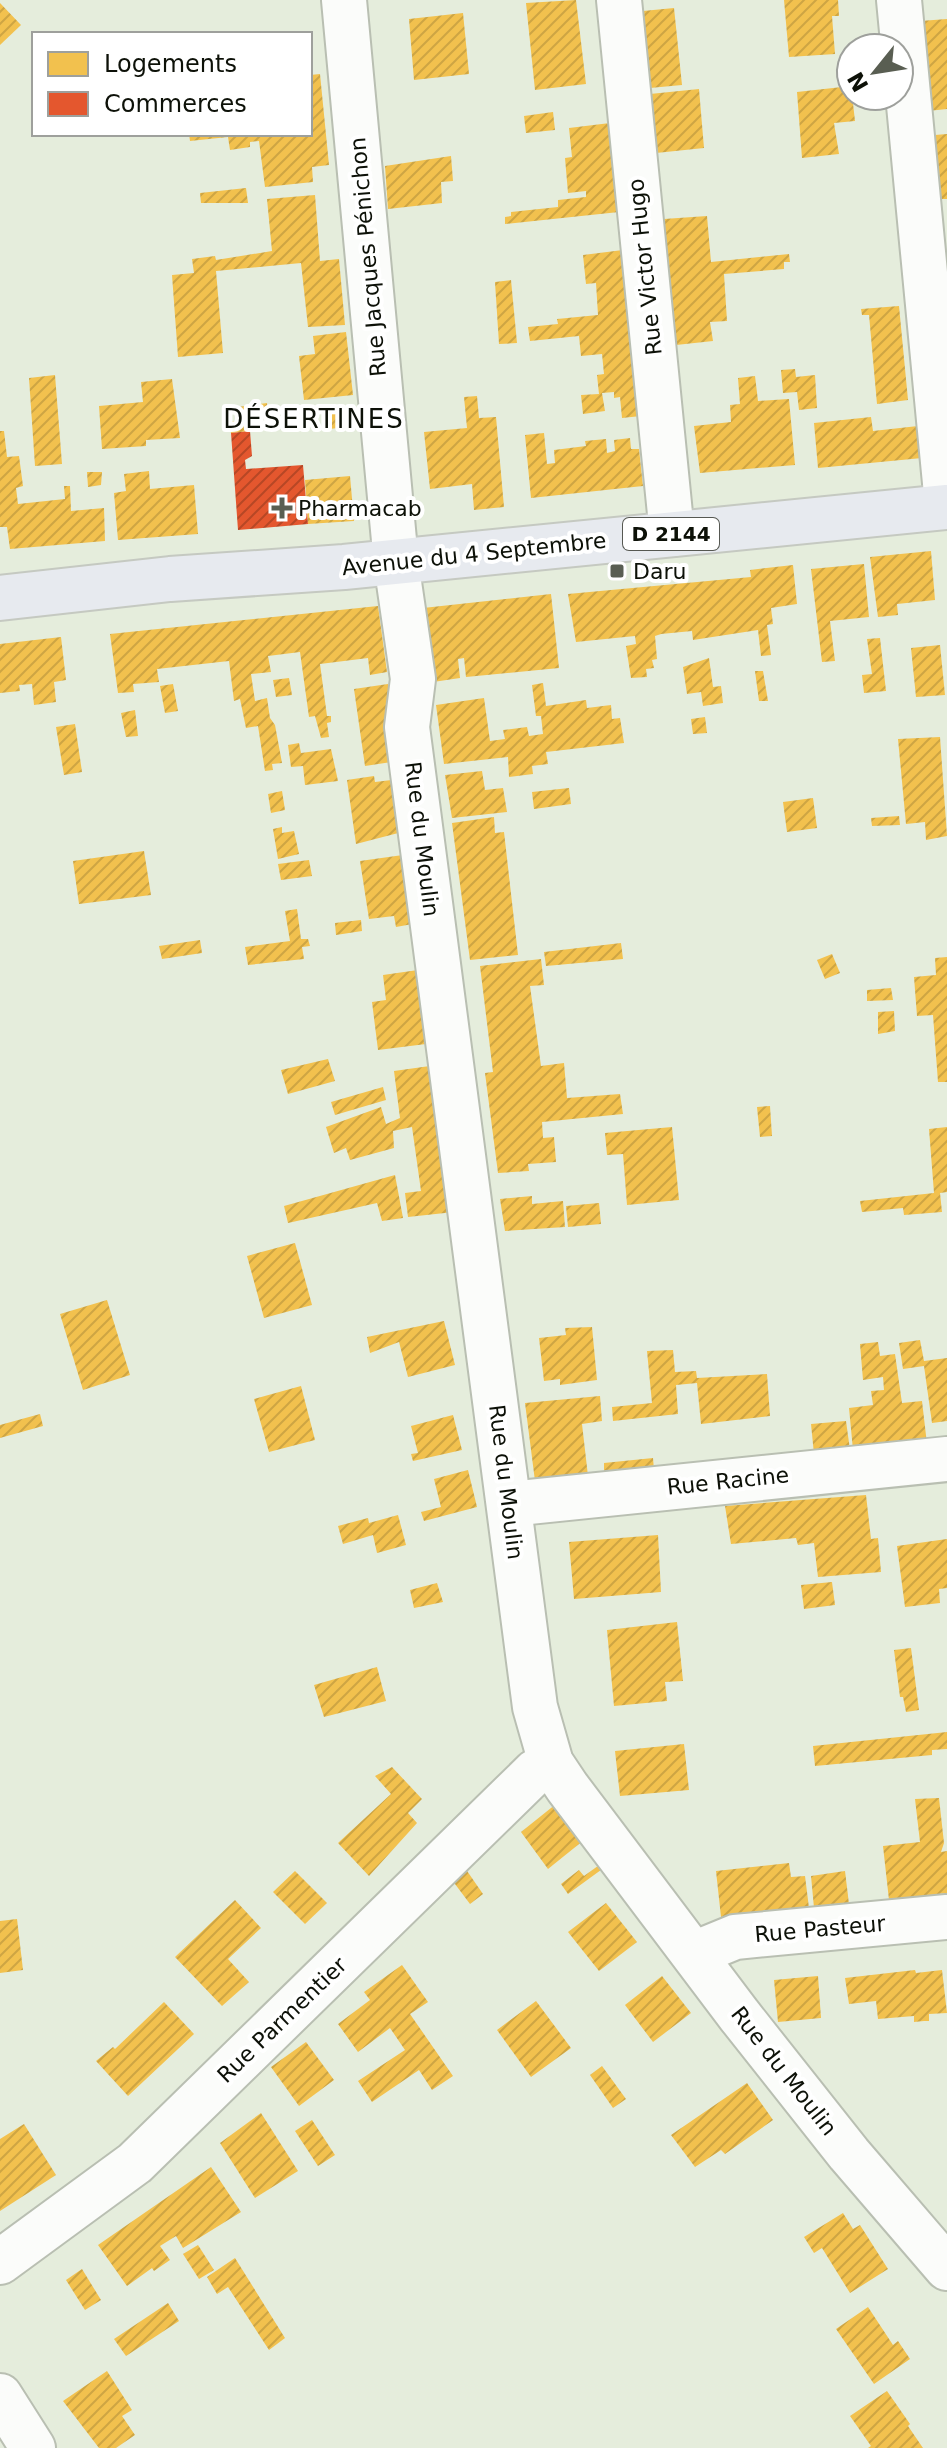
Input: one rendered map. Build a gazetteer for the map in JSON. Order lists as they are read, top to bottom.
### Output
{
  "streets": {
    "main road": ["D 2144", "Avenue du 4 Septembre"],
    "street": [
      "Rue Jacques Pénichon",
      "Rue Victor Hugo",
      "Rue du Moulin",
      "Rue Racine",
      "Rue Pasteur",
      "Rue Parmentier"
    ]
  },
  "crossings": [
    ["Rue Jacques Pénichon", "Avenue du 4 Septembre"],
    ["Rue Jacques Pénichon", "Rue du Moulin"],
    ["Rue Victor Hugo", "Avenue du 4 Septembre"],
    ["Avenue du 4 Septembre", "Rue du Moulin"],
    ["Rue du Moulin", "Rue Racine"],
    ["Rue du Moulin", "Rue Pasteur"],
    ["Rue du Moulin", "Rue Parmentier"]
  ],
  "districts": ["DÉSERTINES"],
  "places": {
    "health": ["Pharmacab"],
    "transit": ["Daru"]
  },
  "legend": ["Logements", "Commerces"],
  "north": "bottom left"
}
